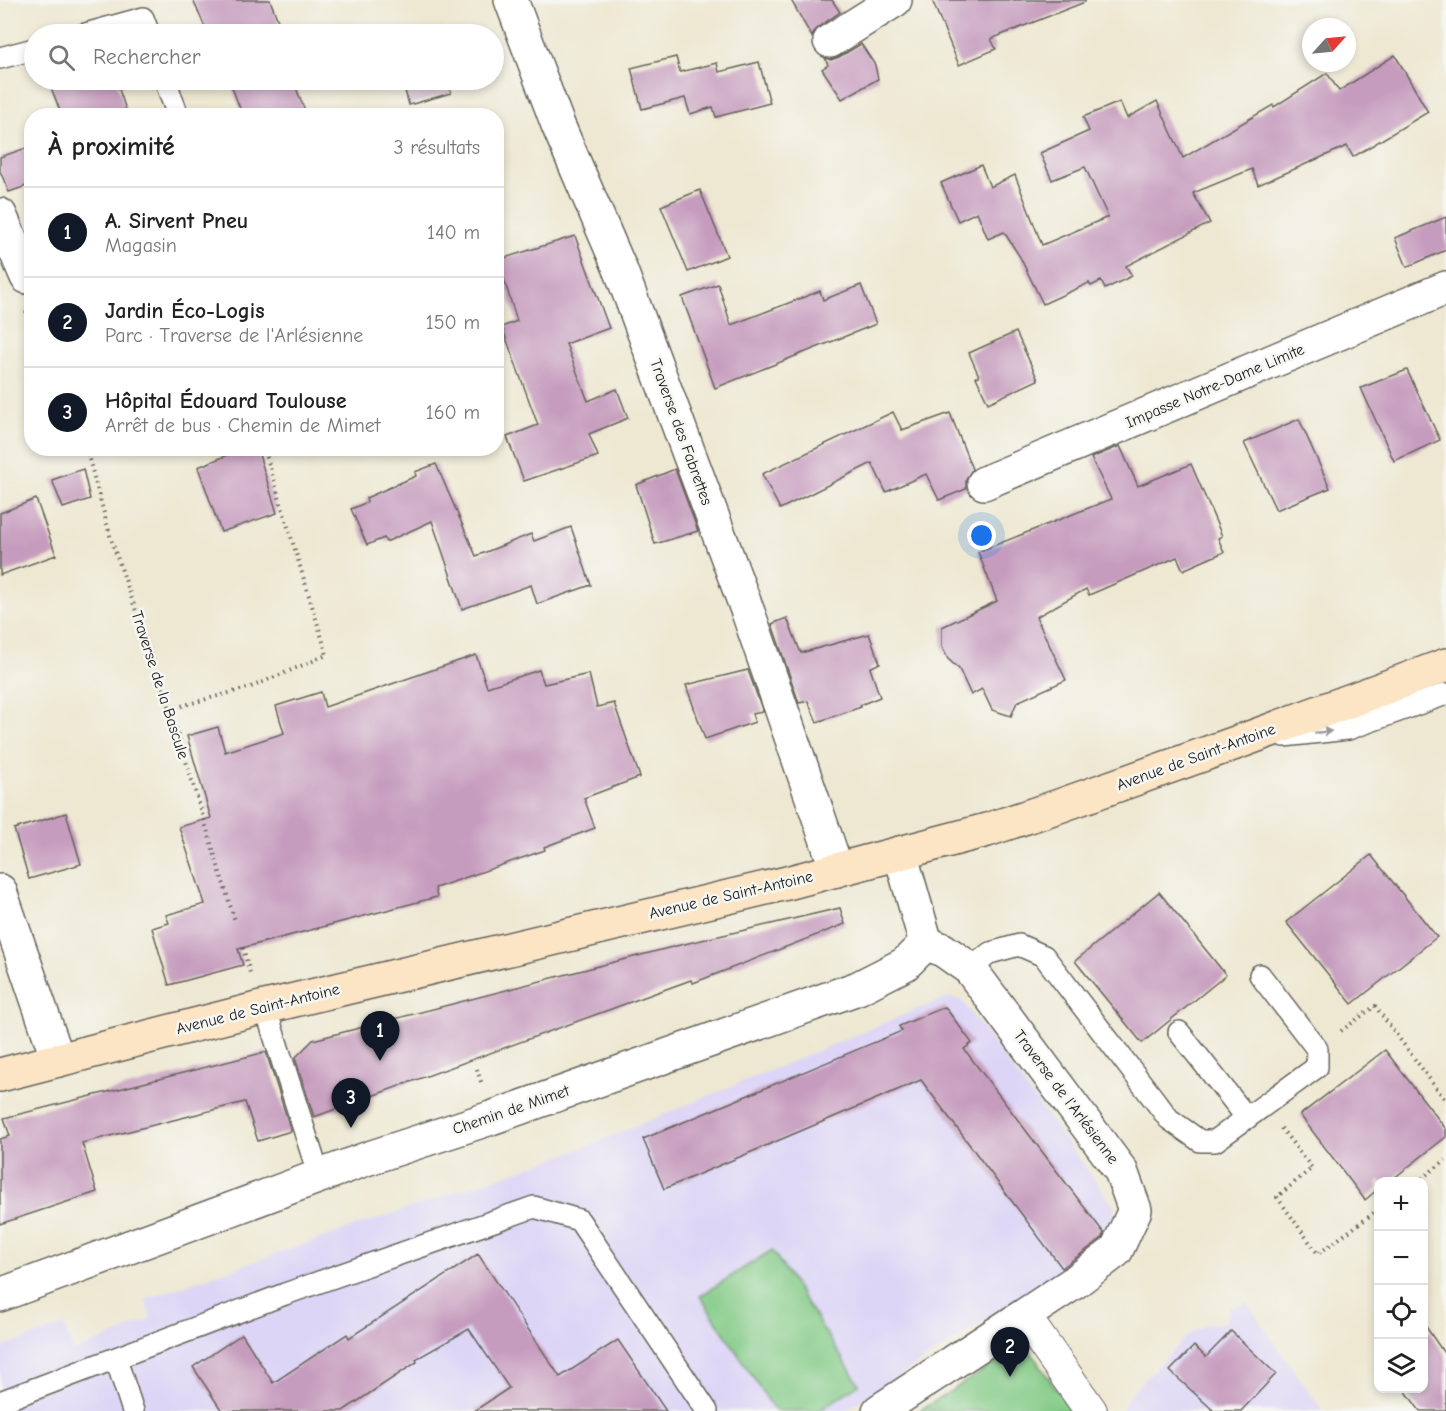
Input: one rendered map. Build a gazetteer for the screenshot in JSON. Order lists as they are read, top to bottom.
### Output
{
  "streets": {
    "main road": ["Avenue de Saint-Antoine"],
    "street": [
      "Impasse Notre-Dame Limite",
      "Traverse des Fabrettes",
      "Traverse de l'Arlésienne",
      "Chemin de Mimet"
    ],
    "path": ["Traverse de la Bascule"]
  },
  "crossings": [
    ["Traverse des Fabrettes", "Avenue de Saint-Antoine"],
    ["Traverse de l'Arlésienne", "Chemin de Mimet"]
  ],
  "north": "top right",
  "page": {
    "search": "Rechercher",
    "heading": ["À proximité", "3 résultats"],
    "list": [
      {
        "mark": "1",
        "name": "A. Sirvent Pneu",
        "note": "Magasin",
        "value": "140 m"
      },
      {
        "mark": "2",
        "name": "Jardin Éco-Logis",
        "note": "Parc · Traverse de l'Arlésienne",
        "value": "150 m"
      },
      {
        "mark": "3",
        "name": "Hôpital Édouard Toulouse",
        "note": "Arrêt de bus · Chemin de Mimet",
        "value": "160 m"
      }
    ],
    "pins": ["1", "3", "2"],
    "map_buttons": ["+", "−"]
  }
}
